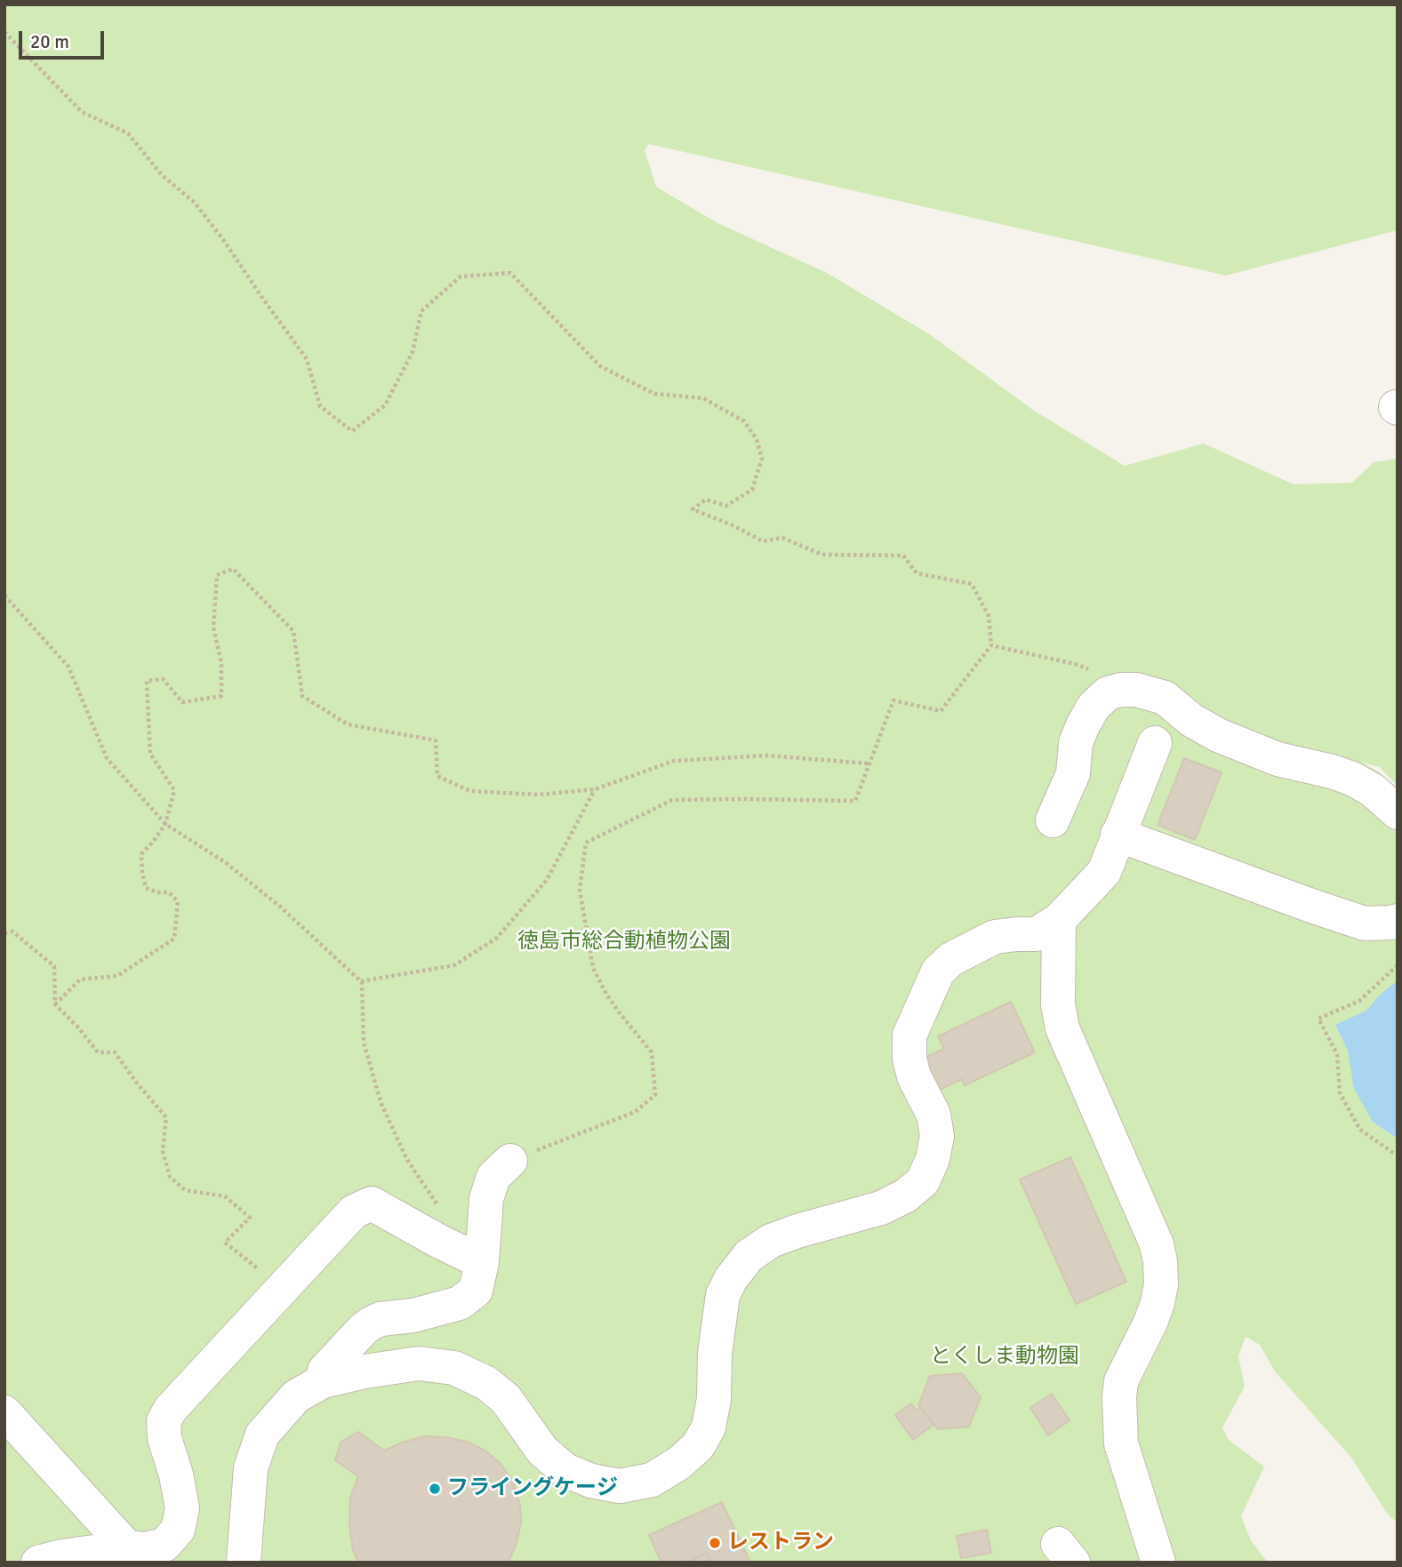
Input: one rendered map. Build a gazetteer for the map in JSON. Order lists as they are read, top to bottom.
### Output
{
  "parks": ["徳島市総合動植物公園", "とくしま動物園"],
  "places": ["フライングケージ", "レストラン"],
  "scale_bar": "20 m"
}
